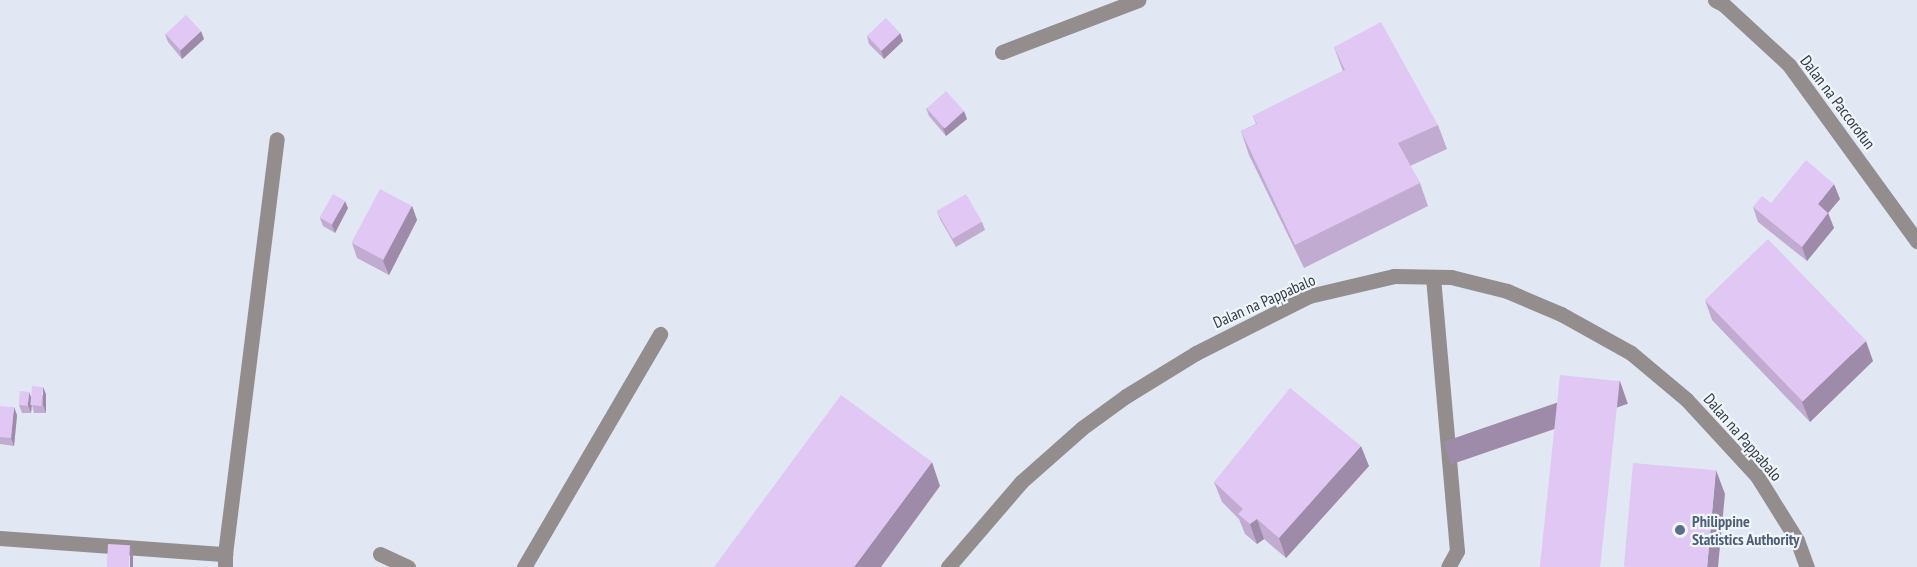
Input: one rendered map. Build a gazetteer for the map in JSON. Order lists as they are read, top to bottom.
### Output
{
  "streets": {
    "street": ["Dalan na Paccorofun", "Dalan na Pappabalo"]
  },
  "places": ["Philippine Statistics Authority"]
}
